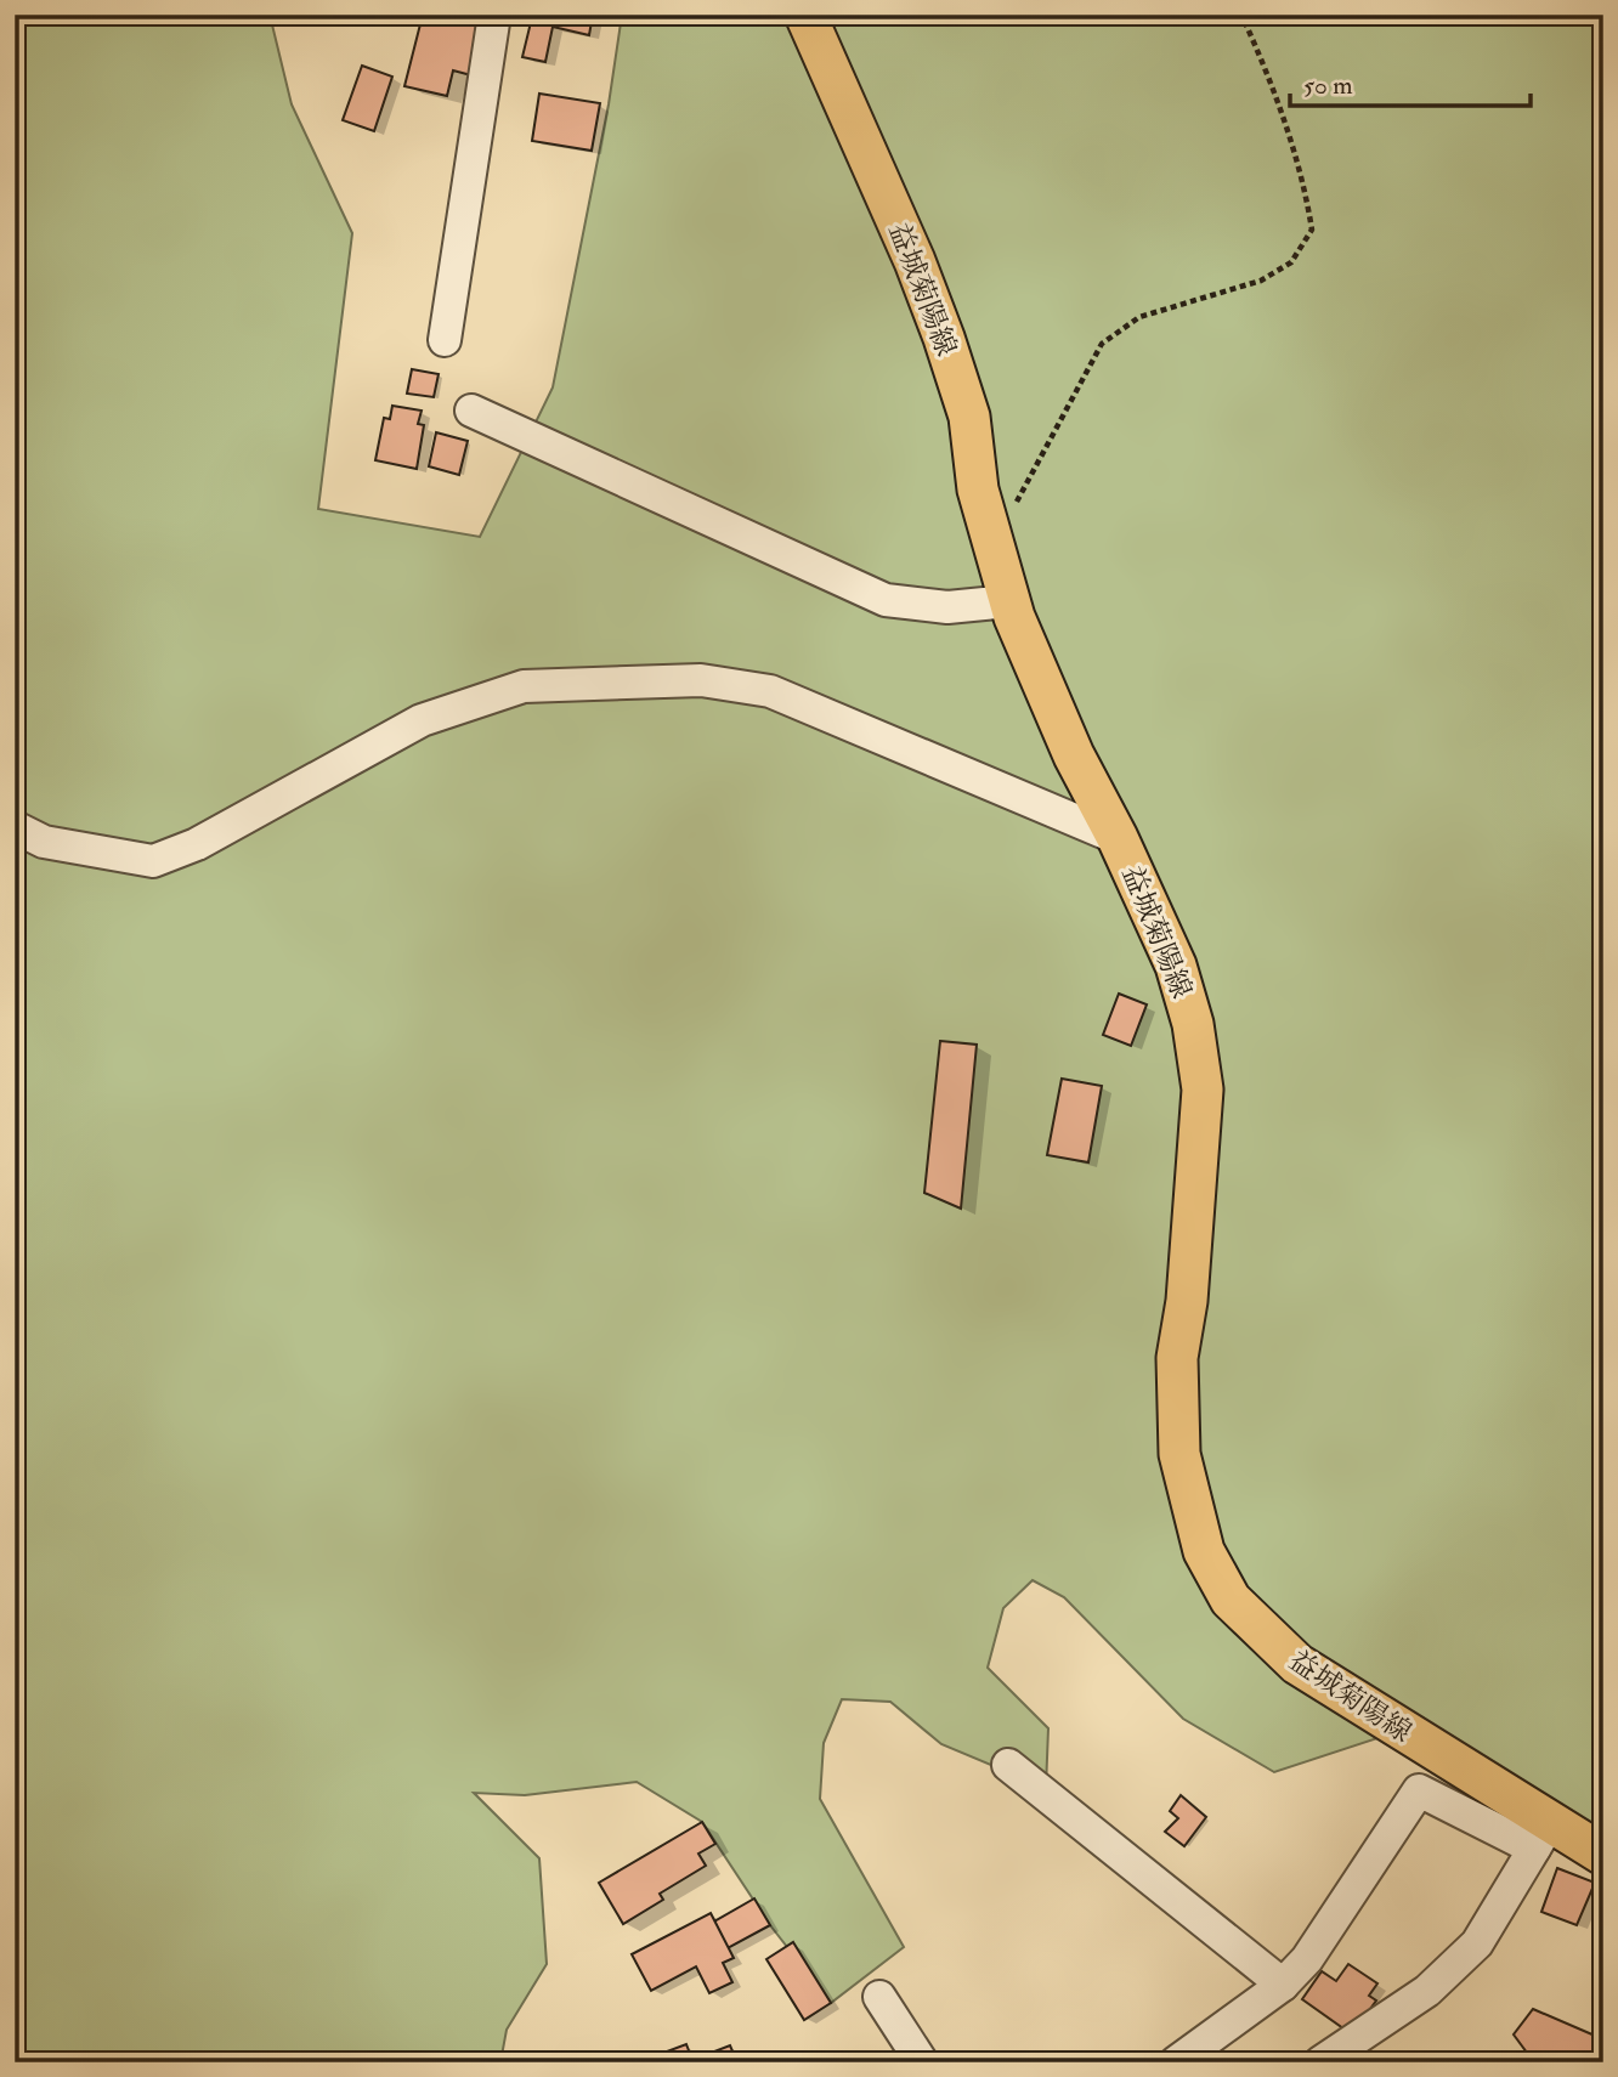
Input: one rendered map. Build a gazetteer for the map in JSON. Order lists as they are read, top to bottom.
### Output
{
  "streets": {
    "main road": ["益城菊陽線"]
  },
  "scale_bar": "50 m"
}
